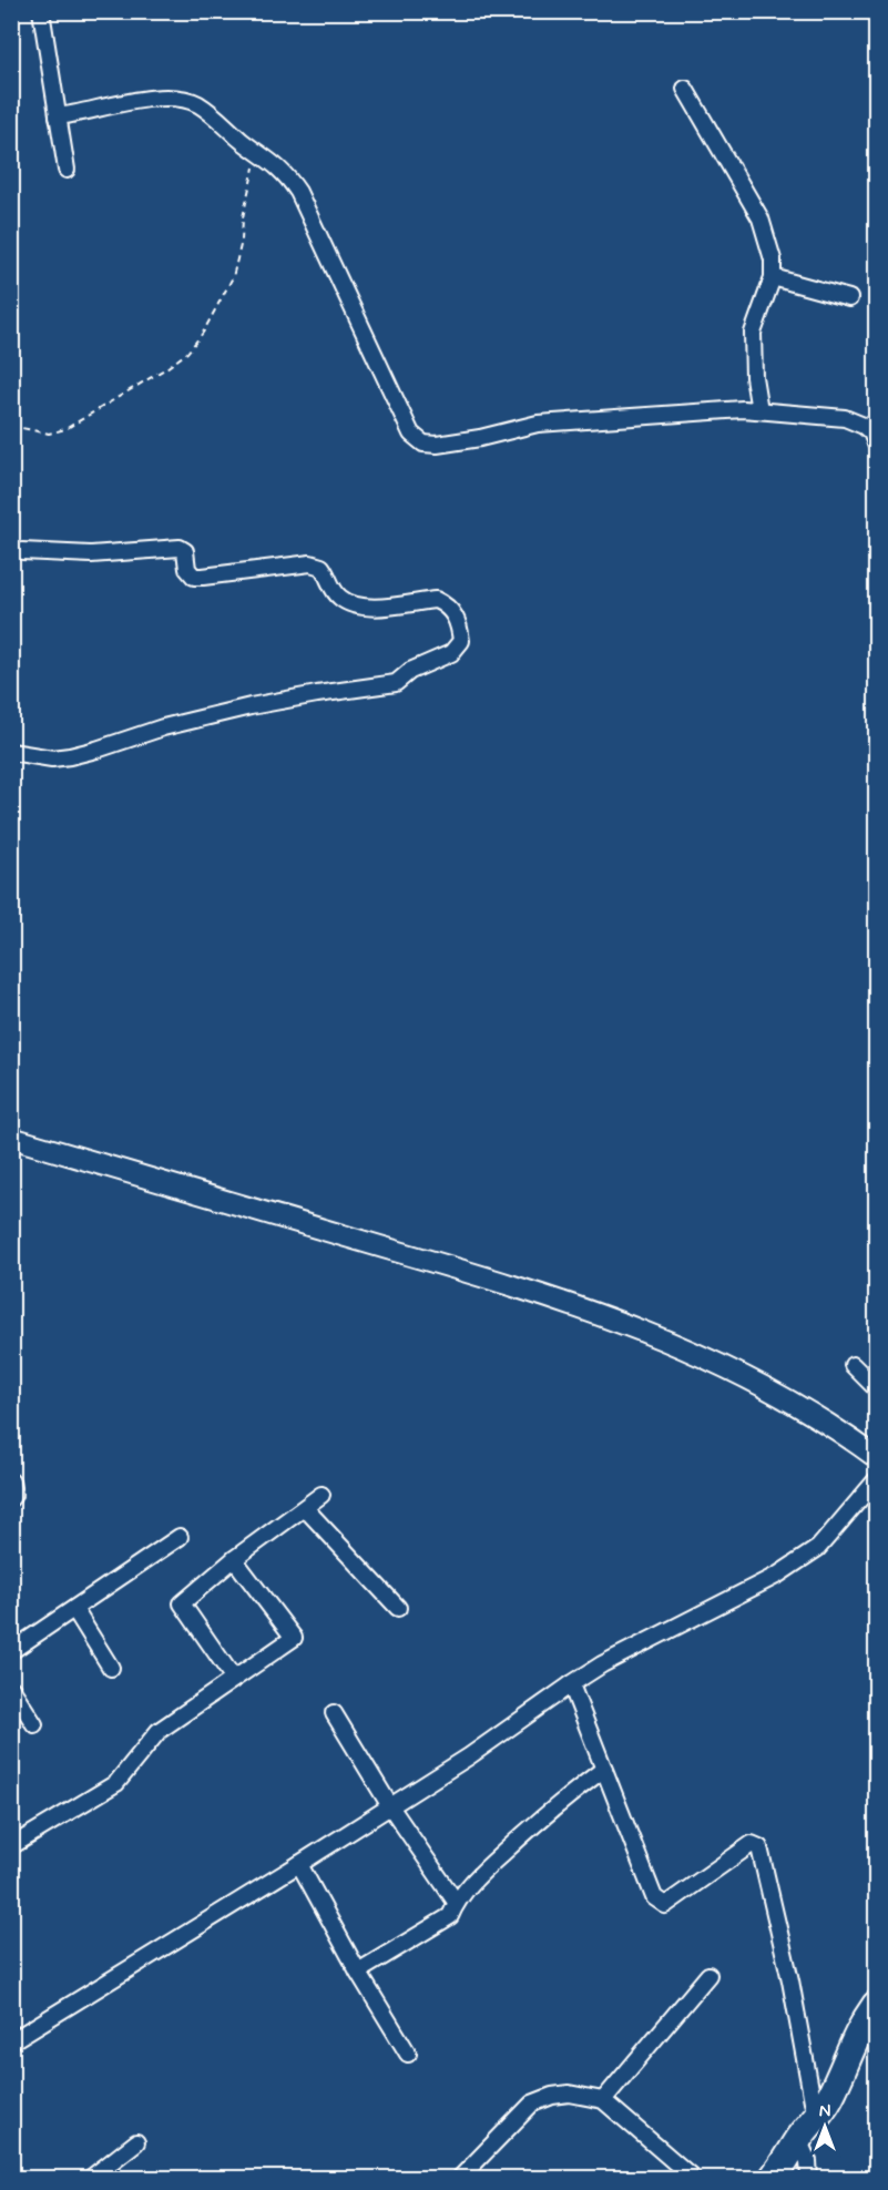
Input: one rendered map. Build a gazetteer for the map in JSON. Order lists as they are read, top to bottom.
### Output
{
  "north": "top"
}
